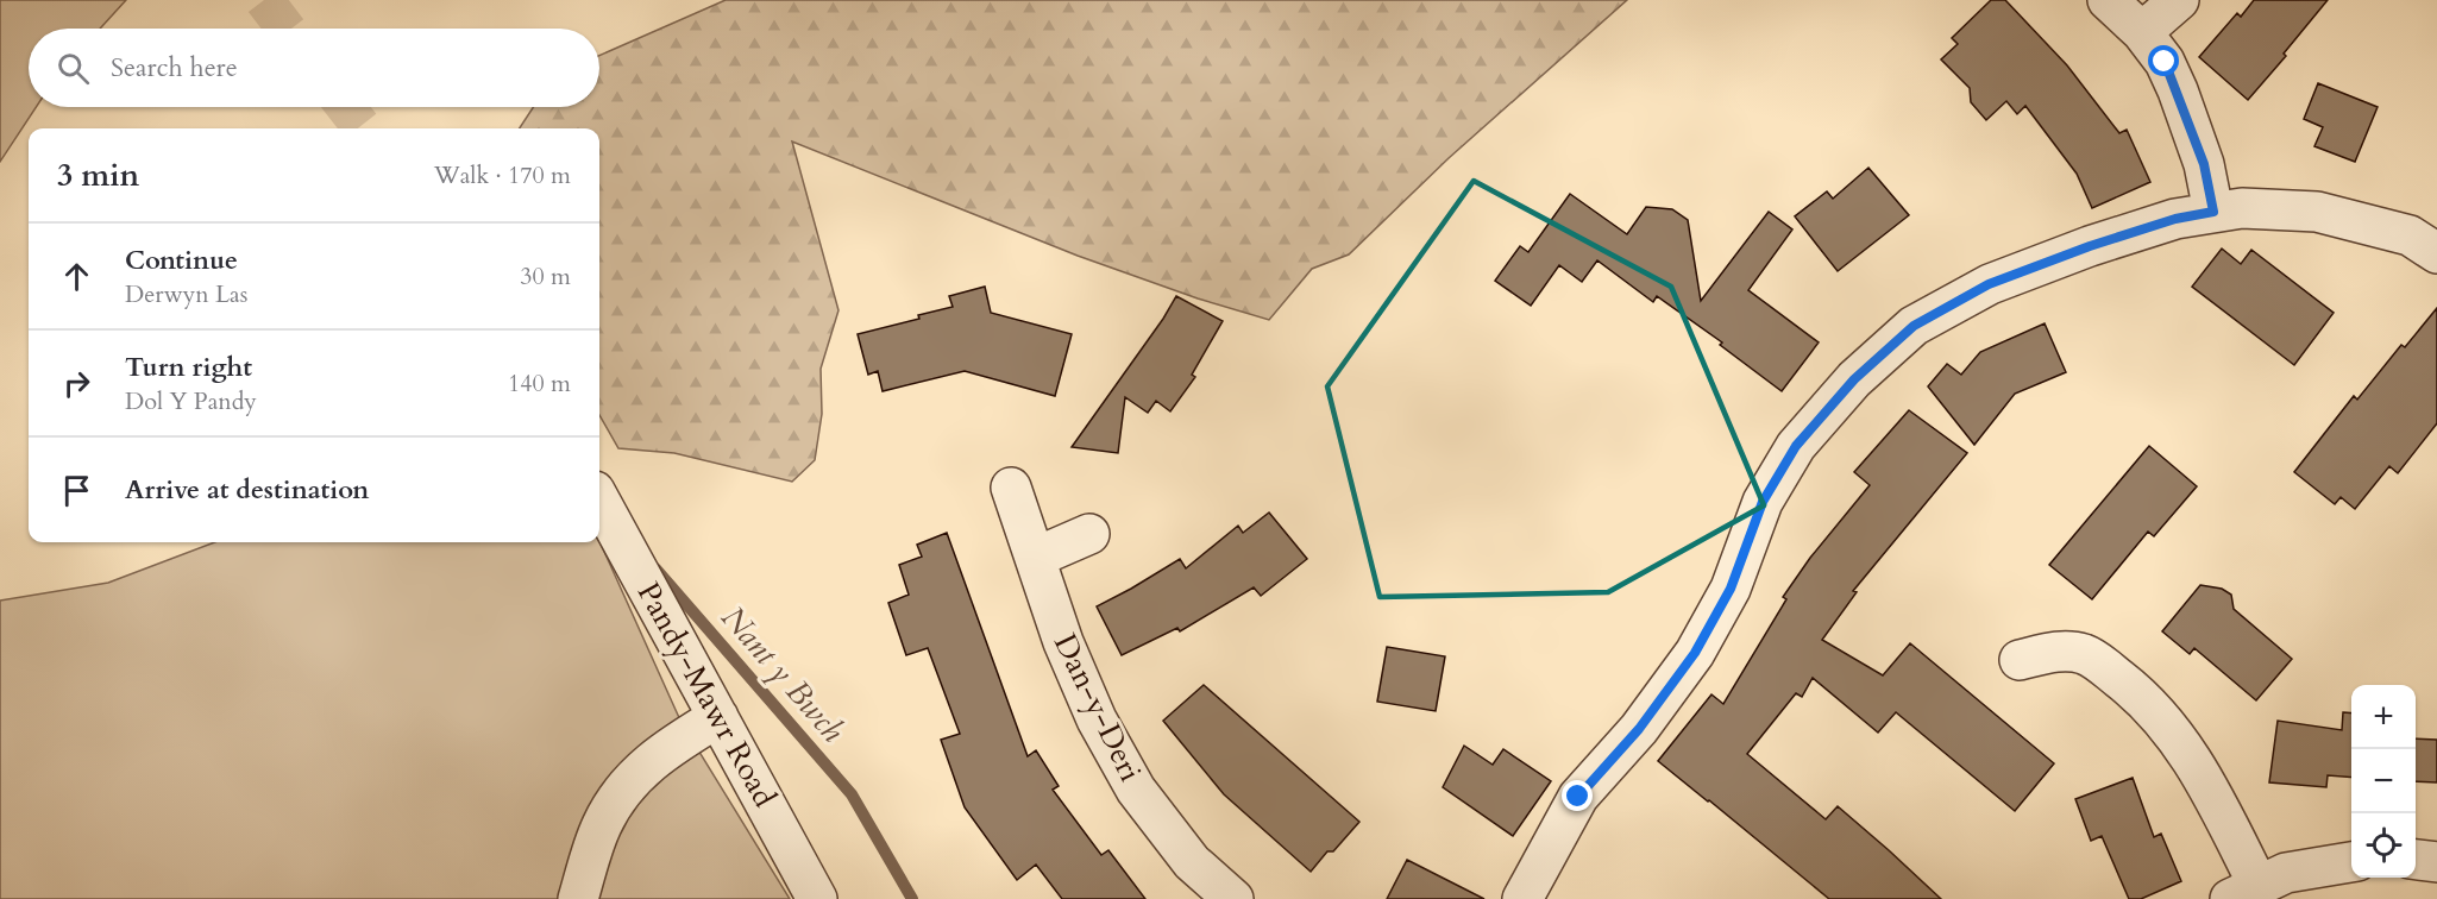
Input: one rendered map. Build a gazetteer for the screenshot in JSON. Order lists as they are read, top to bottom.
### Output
{
  "streets": {
    "street": ["Pandy-Mawr Road", "Dan-y-Deri"]
  },
  "water": ["Nant y Bwch"],
  "page": {
    "search": "Search here",
    "heading": ["3 min", "Walk · 170 m"],
    "list": [
      ["Continue", "Derwyn Las", "30 m"],
      ["Turn right", "Dol Y Pandy", "140 m"],
      "Arrive at destination"
    ],
    "map_buttons": ["+", "−"]
  }
}
